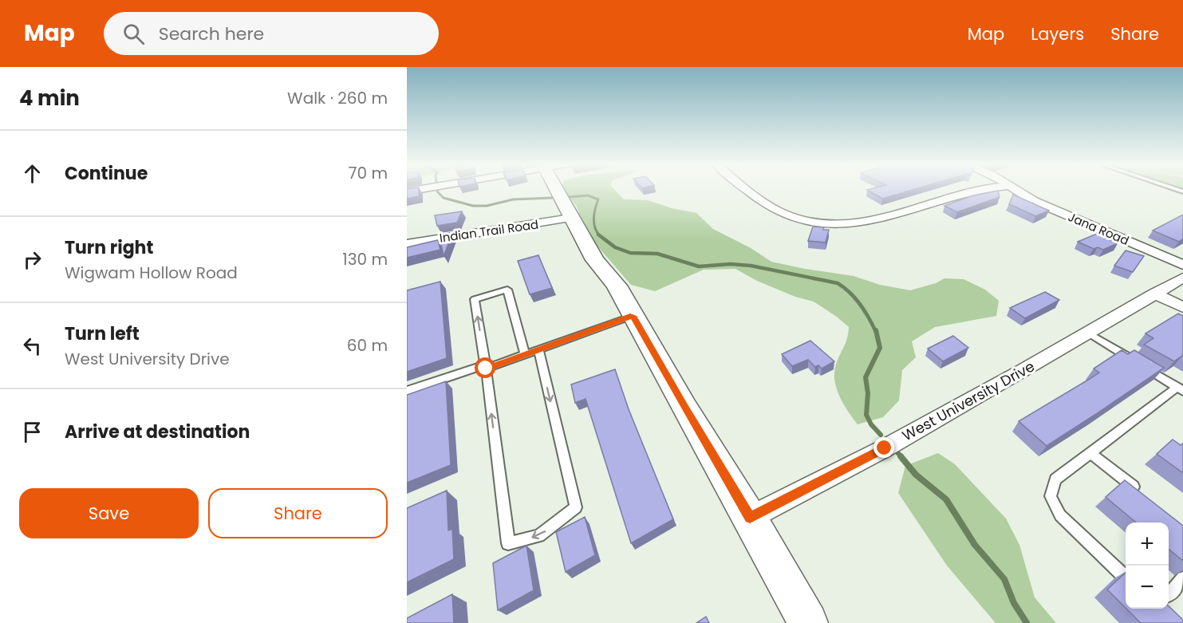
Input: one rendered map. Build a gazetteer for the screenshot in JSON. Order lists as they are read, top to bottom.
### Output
{
  "streets": {
    "street": ["Jana Road", "Indian Trail Road", "West University Drive"]
  },
  "page": {
    "header": "Map",
    "search": "Search here",
    "nav": ["Map", "Layers", "Share"],
    "heading": ["4 min", "Walk · 260 m"],
    "list": [
      ["Continue", "70 m"],
      ["Turn right", "Wigwam Hollow Road", "130 m"],
      ["Turn left", "West University Drive", "60 m"],
      "Arrive at destination"
    ],
    "buttons": ["Save", "Share"],
    "map_buttons": ["+", "−"]
  }
}
